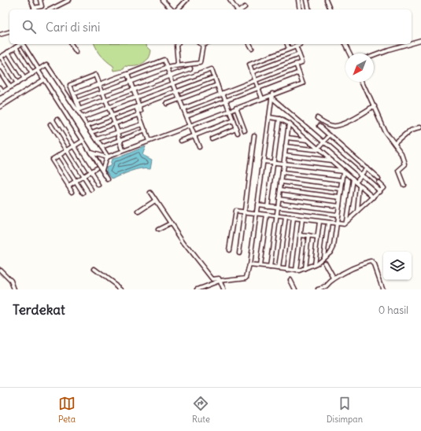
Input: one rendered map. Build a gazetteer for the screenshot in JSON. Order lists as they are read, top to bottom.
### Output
{
  "north": "bottom left",
  "page": {
    "search": "Cari di sini",
    "heading": ["Terdekat", "0 hasil"],
    "nav": ["Peta", "Rute", "Disimpan"]
  }
}
